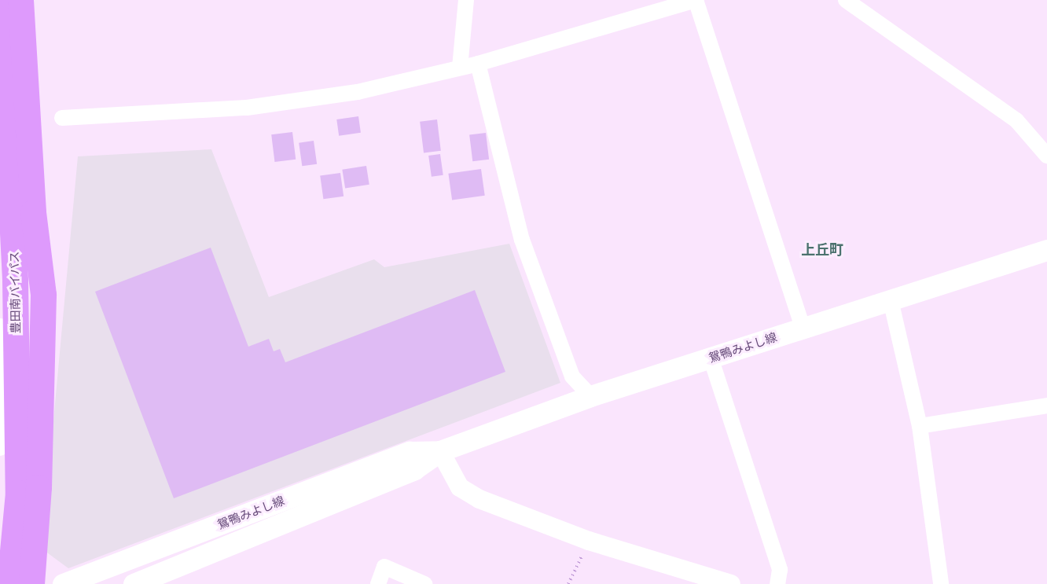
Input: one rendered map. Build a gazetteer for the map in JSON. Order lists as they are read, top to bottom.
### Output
{
  "streets": {
    "highway": ["豊田南バイパス"],
    "main road": ["鴛鴨みよし線"]
  },
  "districts": ["上丘町"]
}
